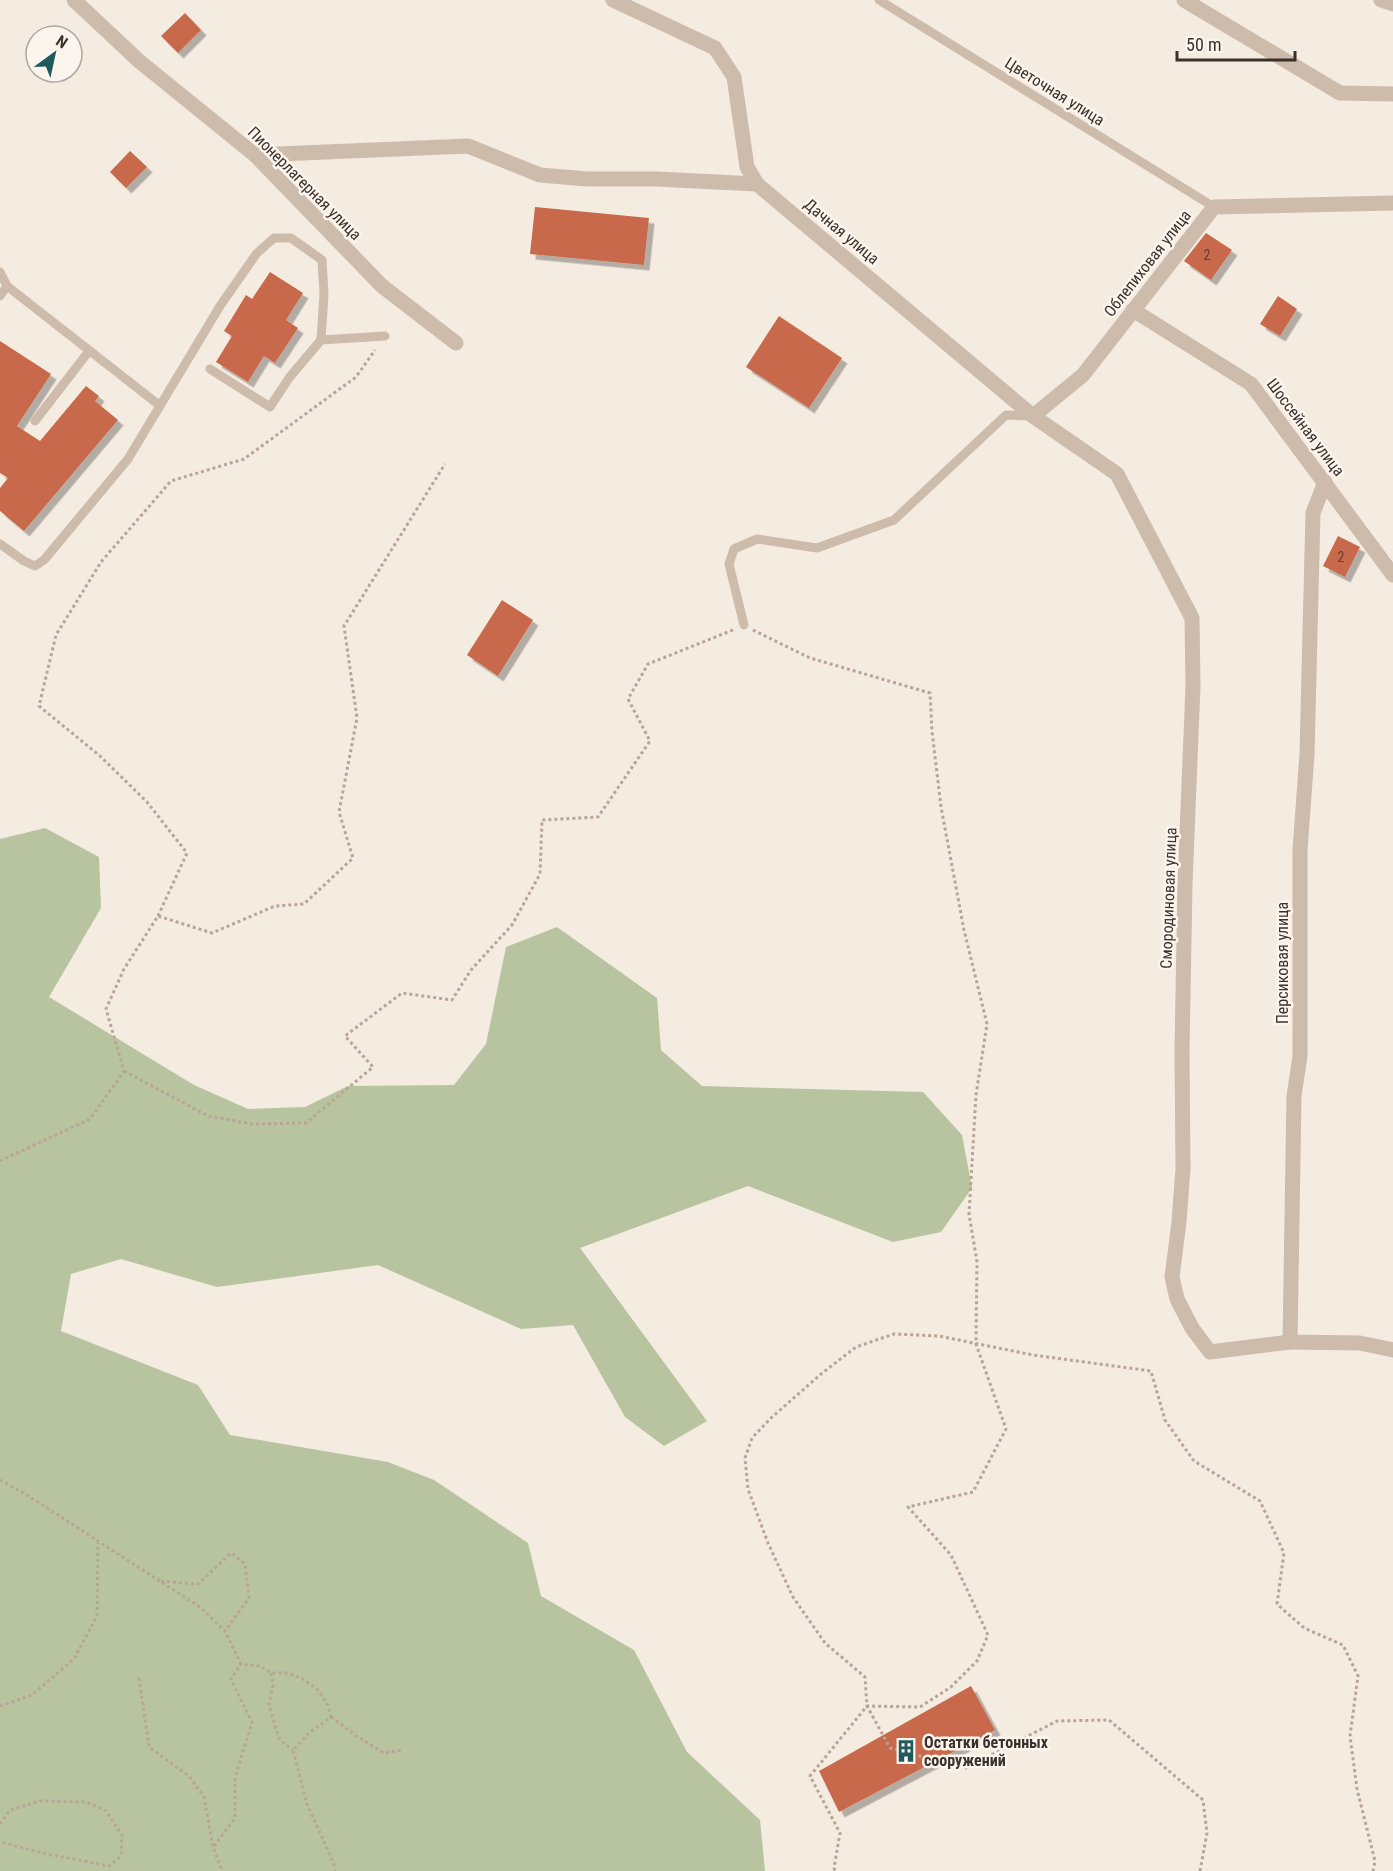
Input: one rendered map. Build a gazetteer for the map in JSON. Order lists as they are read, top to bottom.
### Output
{
  "streets": {
    "street": [
      "Пионерлагерная улица",
      "Дачная улица",
      "Облепиховая улица",
      "Шоссейная улица",
      "Смородиновая улица",
      "Персиковая улица"
    ],
    "lane": ["Цветочная улица"]
  },
  "crossings": [
    ["Цветочная улица", "Облепиховая улица"],
    ["Дачная улица", "Облепиховая улица"],
    ["Дачная улица", "Смородиновая улица"],
    ["Облепиховая улица", "Шоссейная улица"],
    ["Облепиховая улица", "Смородиновая улица"],
    ["Шоссейная улица", "Персиковая улица"],
    ["Смородиновая улица", "Персиковая улица"]
  ],
  "places": {
    "building": ["Остатки бетонных сооружений"]
  },
  "house_numbers": ["2", "2"],
  "scale_bar": "50 m",
  "north": "top right"
}
